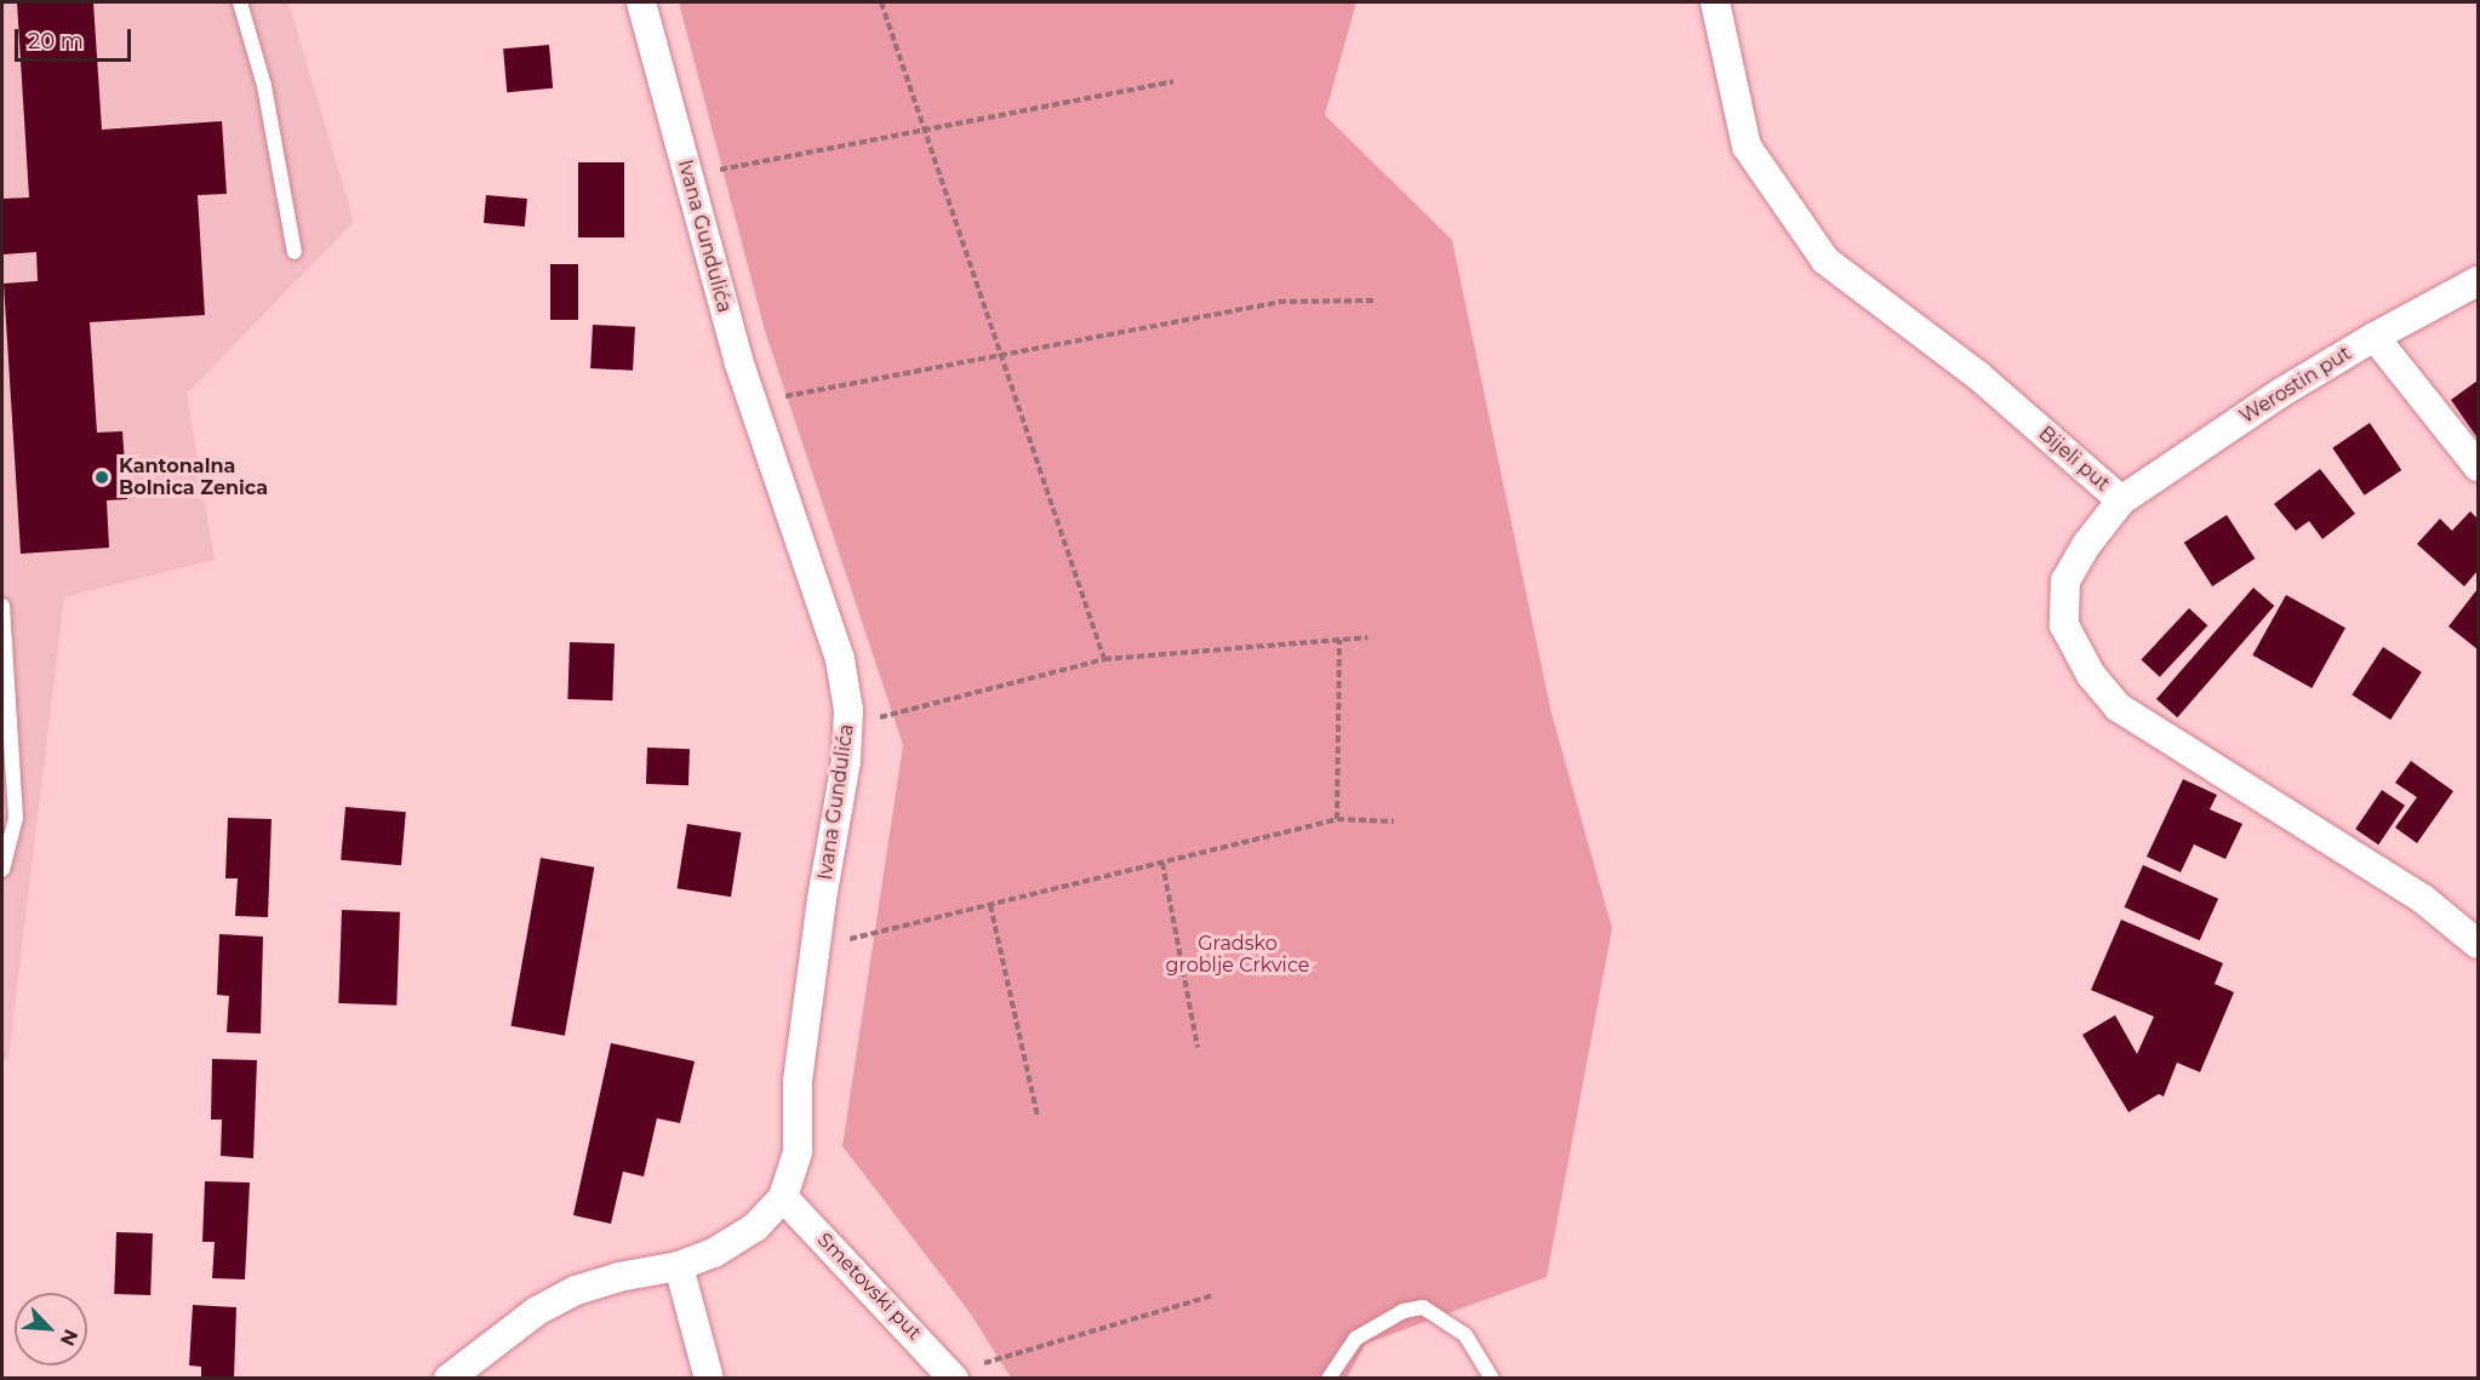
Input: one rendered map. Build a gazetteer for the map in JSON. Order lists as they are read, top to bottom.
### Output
{
  "streets": {
    "street": [
      "Ivana Gundulića",
      "Werostin put",
      "Bijeli put",
      "Smetovski put"
    ]
  },
  "crossings": [
    ["Ivana Gundulića", "Smetovski put"],
    ["Werostin put", "Bijeli put"]
  ],
  "parks": ["Gradsko groblje Crkvice"],
  "places": ["Kantonalna Bolnica Zenica"],
  "scale_bar": "20 m",
  "north": "bottom right"
}
